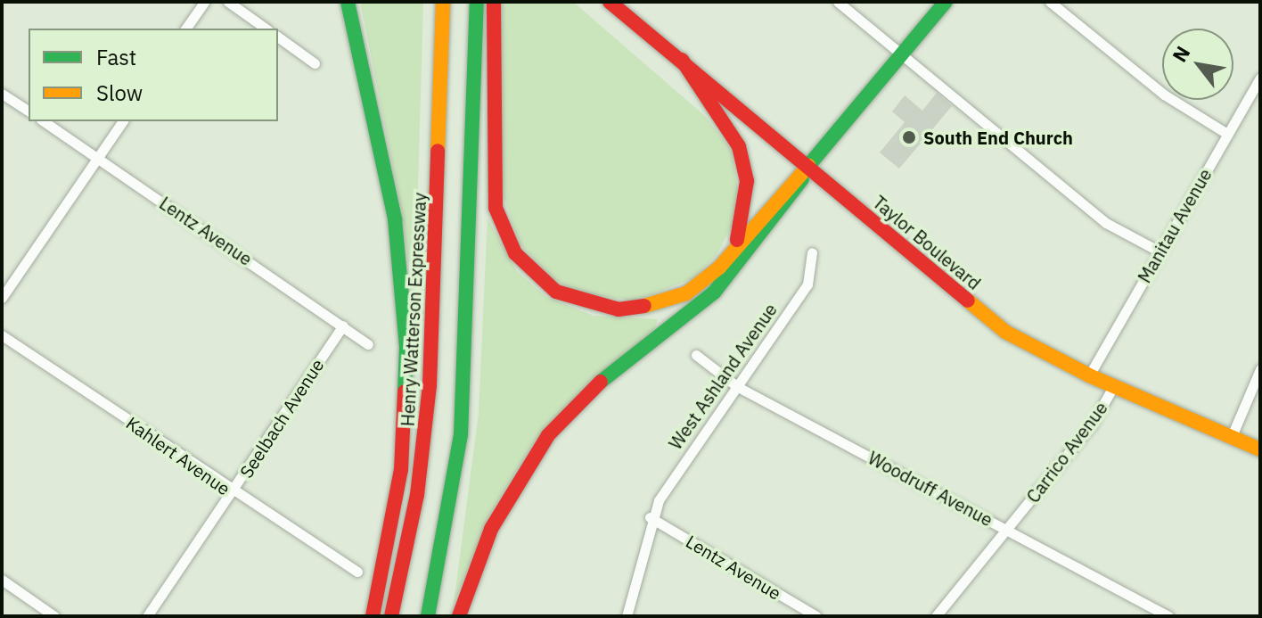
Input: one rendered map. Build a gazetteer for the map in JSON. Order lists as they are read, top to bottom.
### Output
{
  "streets": {
    "main road": ["Taylor Boulevard", "Henry Watterson Expressway"],
    "street": [
      "Manitau Avenue",
      "Lentz Avenue",
      "West Ashland Avenue",
      "Seelbach Avenue",
      "Carrico Avenue",
      "Kahlert Avenue",
      "Woodruff Avenue"
    ]
  },
  "crossings": [
    ["Manitau Avenue", "Taylor Boulevard"],
    ["Lentz Avenue", "West Ashland Avenue"],
    ["Lentz Avenue", "Seelbach Avenue"],
    ["Taylor Boulevard", "Carrico Avenue"],
    ["West Ashland Avenue", "Woodruff Avenue"],
    ["Seelbach Avenue", "Kahlert Avenue"],
    ["Carrico Avenue", "Woodruff Avenue"]
  ],
  "places": ["South End Church"],
  "legend": ["Fast", "Slow"],
  "north": "top left"
}
